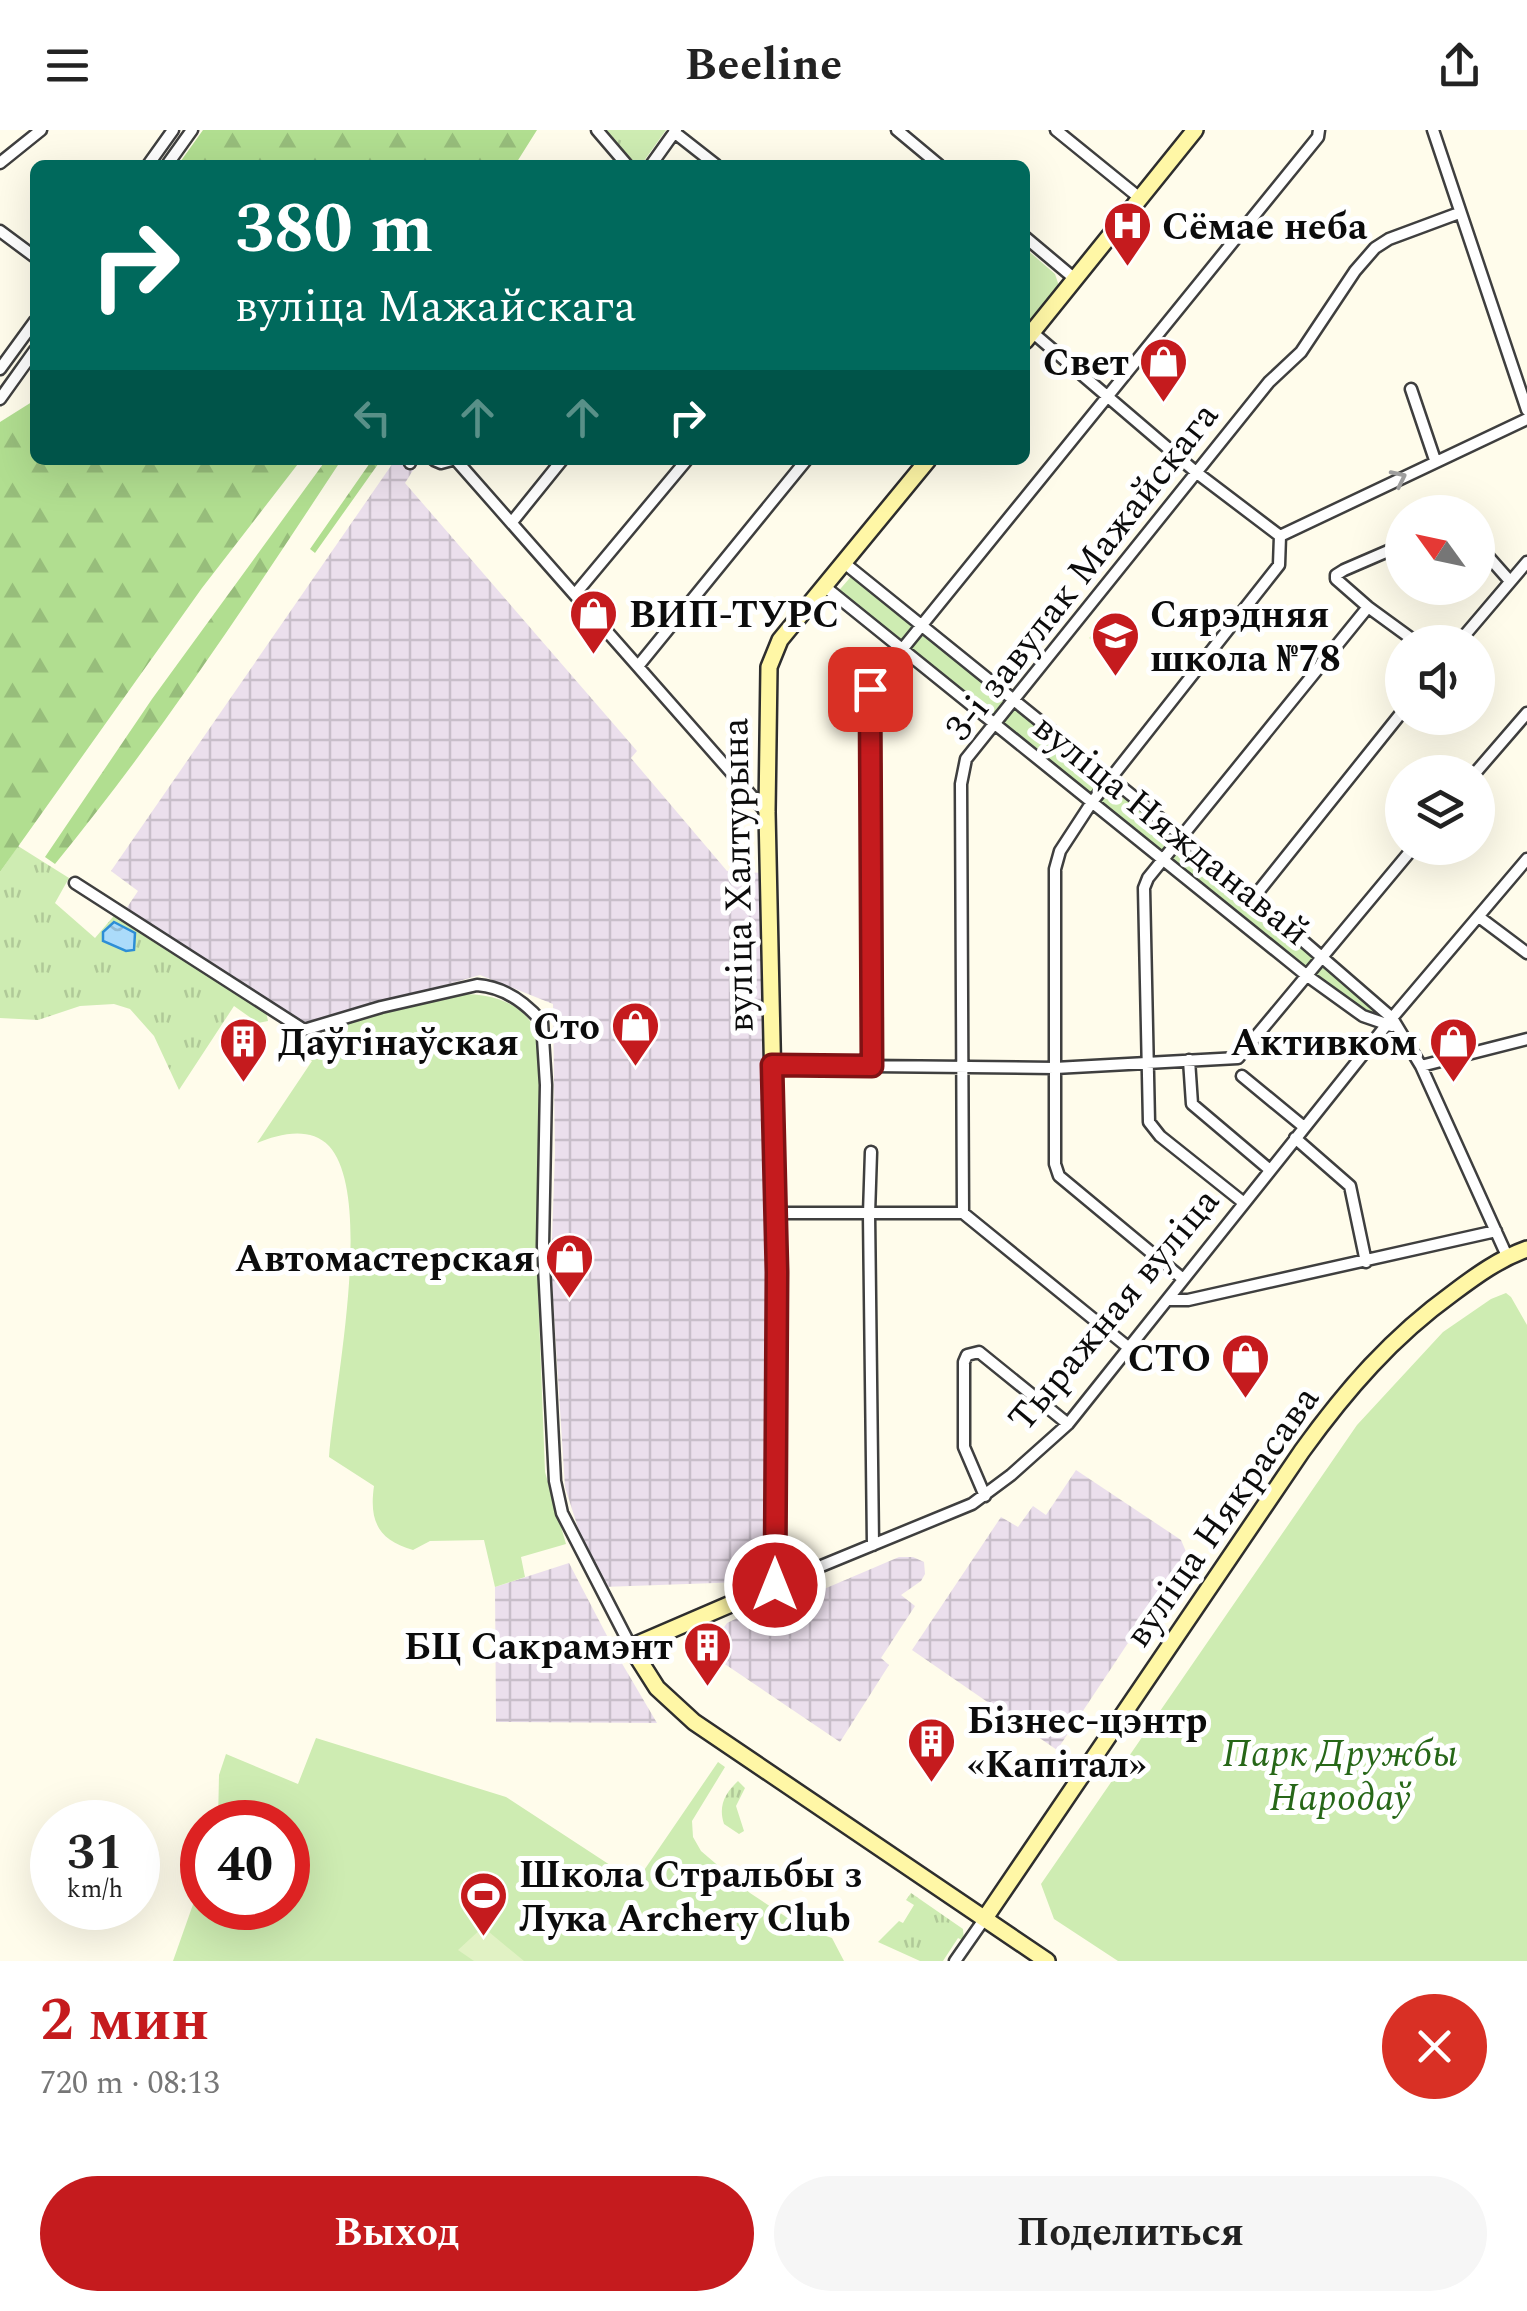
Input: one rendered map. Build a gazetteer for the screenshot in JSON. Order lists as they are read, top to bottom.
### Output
{
  "streets": {
    "street": [
      "3-і завулак Мажайскага",
      "вуліца Няжданавай",
      "вуліца Халтурына",
      "Тыражная вуліца",
      "вуліца Някрасава"
    ]
  },
  "crossings": [
    ["3-і завулак Мажайскага", "вуліца Няжданавай"],
    ["вуліца Няжданавай", "вуліца Халтурына"],
    ["вуліца Няжданавай", "Тыражная вуліца"],
    ["вуліца Няжданавай", "вуліца Някрасава"],
    ["вуліца Халтурына", "Тыражная вуліца"]
  ],
  "parks": ["Парк Дружбы Народаў"],
  "places": {
    "hospital": ["Сёмае неба"],
    "shop": [
      "Свет",
      "ВИП-ТУРС",
      "Сто",
      "Активком",
      "Автомастерская",
      "СТО"
    ],
    "school or university": ["Сярэдняя школа №78"],
    "building": ["Даўгінаўская", "БЦ Сакрамэнт", "Бізнес-цэнтр «Капітал»"],
    "sports": ["Школа Стральбы з Лука Archery Club"]
  },
  "north": "top left",
  "page": {
    "header": "Beeline",
    "turn": ["380 m", "вуліца Мажайскага"],
    "speed": "31 km/h",
    "limit": "40",
    "heading": ["2 мин", "720 m · 08:13"],
    "buttons": ["Выход", "Поделиться"]
  }
}
